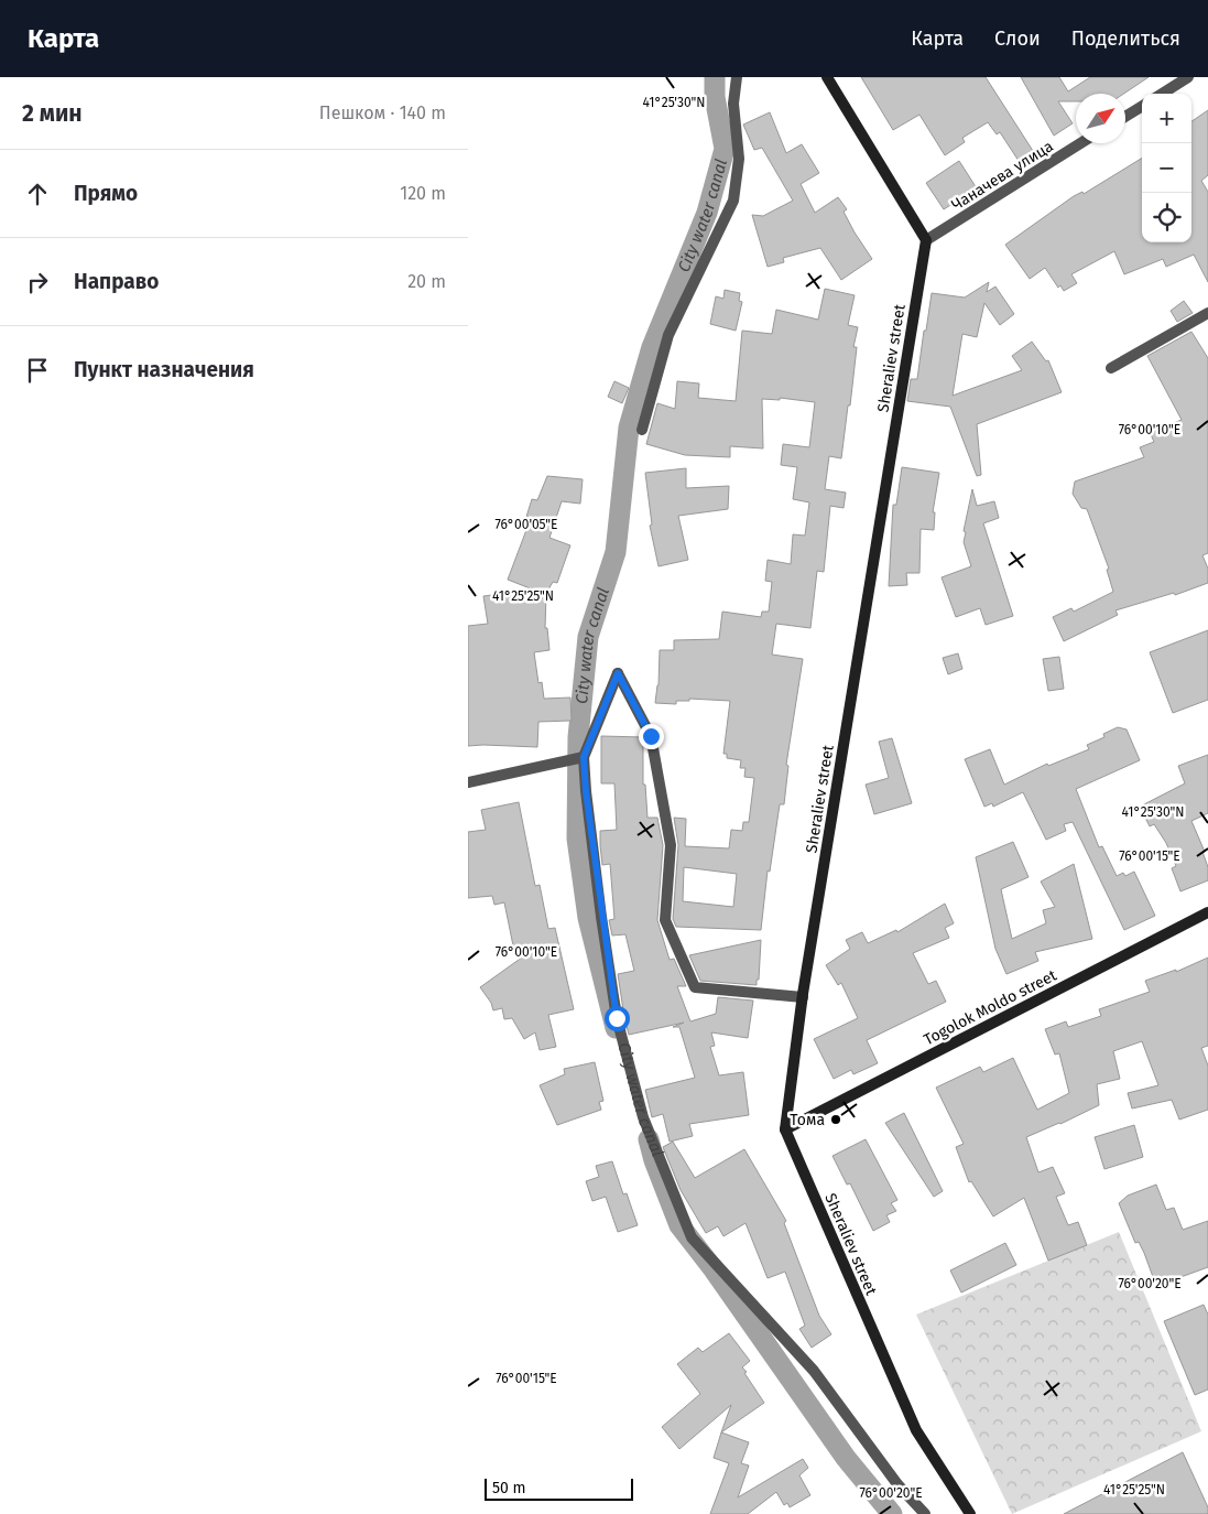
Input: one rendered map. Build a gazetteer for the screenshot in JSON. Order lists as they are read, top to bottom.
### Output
{
  "streets": {
    "street": ["Чаначева улица", "Sheraliev street", "Togolok Moldo street"]
  },
  "crossings": [
    ["Чаначева улица", "Sheraliev street"],
    ["Sheraliev street", "Togolok Moldo street"]
  ],
  "water": ["City water canal"],
  "places": ["Тома"],
  "scale_bar": "50 m",
  "north": "top right",
  "page": {
    "header": "Карта",
    "nav": ["Карта", "Слои", "Поделиться"],
    "heading": ["2 мин", "Пешком · 140 m"],
    "map_buttons": ["+", "−"],
    "list": [
      ["Прямо", "120 m"],
      ["Направо", "20 m"],
      "Пункт назначения"
    ],
    "scale": "50 m"
  },
  "coordinates": [
    "41°25'30\"N",
    "76°00'10\"E",
    "76°00'05\"E",
    "41°25'25\"N",
    "76°00'15\"E",
    "76°00'20\"E"
  ]
}
